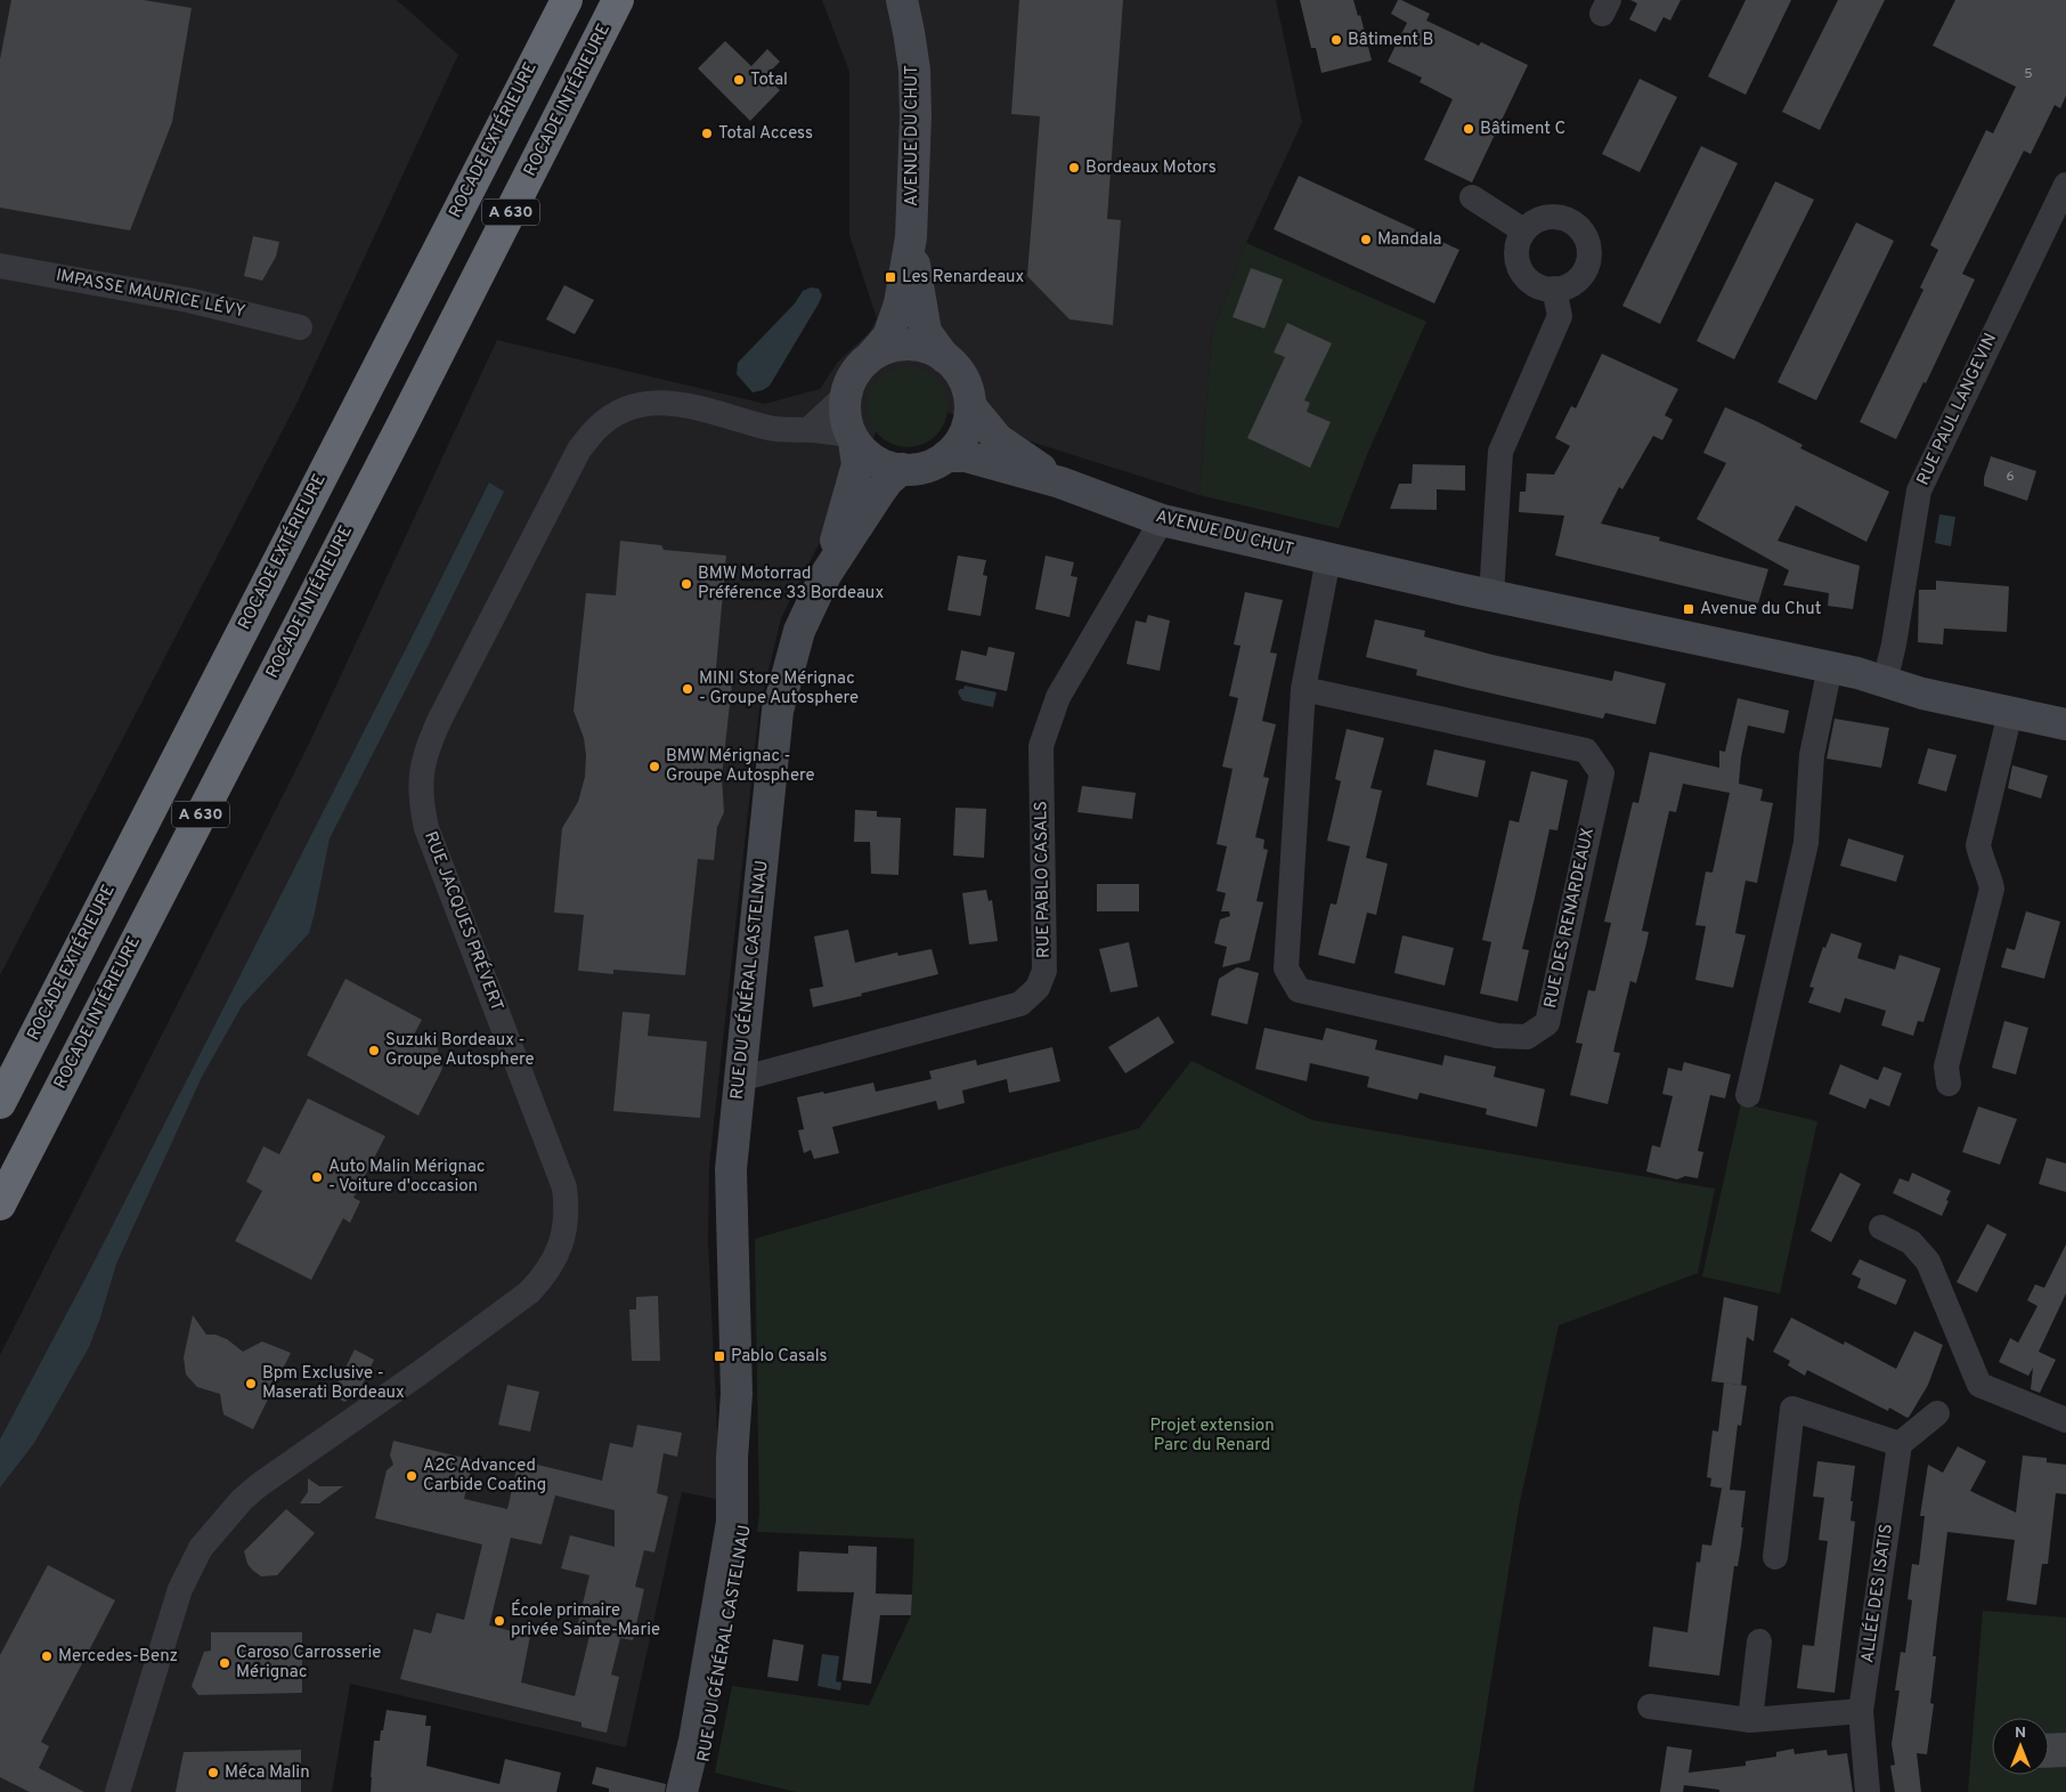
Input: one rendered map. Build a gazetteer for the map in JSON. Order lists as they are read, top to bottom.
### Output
{
  "streets": {
    "highway": ["ROCADE INTÉRIEURE", "ROCADE EXTÉRIEURE", "A 630"],
    "street": [
      "AVENUE DU CHUT",
      "IMPASSE MAURICE LÉVY",
      "RUE PAUL LANGEVIN",
      "RUE PABLO CASALS",
      "RUE DES RENARDEAUX",
      "RUE JACQUES PRÉVERT",
      "RUE DU GÉNÉRAL CASTELNAU",
      "ALLÉE DES ISATIS"
    ]
  },
  "crossings": [
    ["AVENUE DU CHUT", "RUE PAUL LANGEVIN"],
    ["AVENUE DU CHUT", "RUE PABLO CASALS"],
    ["AVENUE DU CHUT", "RUE DES RENARDEAUX"],
    ["AVENUE DU CHUT", "RUE JACQUES PRÉVERT"],
    ["AVENUE DU CHUT", "RUE DU GÉNÉRAL CASTELNAU"],
    ["RUE PABLO CASALS", "RUE DU GÉNÉRAL CASTELNAU"],
    ["RUE JACQUES PRÉVERT", "RUE DU GÉNÉRAL CASTELNAU"]
  ],
  "parks": ["Projet extension Parc du Renard"],
  "places": {
    "other": [
      "Bâtiment B",
      "Total",
      "Bâtiment C",
      "Total Access",
      "Bordeaux Motors",
      "Mandala",
      "BMW Motorrad Préférence 33 Bordeaux",
      "MINI Store Mérignac - Groupe Autosphere",
      "BMW Mérignac - Groupe Autosphere",
      "Suzuki Bordeaux - Groupe Autosphere",
      "Auto Malin Mérignac - Voiture d'occasion",
      "Bpm Exclusive - Maserati Bordeaux",
      "A2C Advanced Carbide Coating",
      "École primaire privée Sainte-Marie",
      "Mercedes-Benz",
      "Caroso Carrosserie Mérignac",
      "Méca Malin"
    ],
    "transit": ["Les Renardeaux", "Avenue du Chut", "Pablo Casals"]
  },
  "house_numbers": ["5", "6"],
  "north": "top"
}
